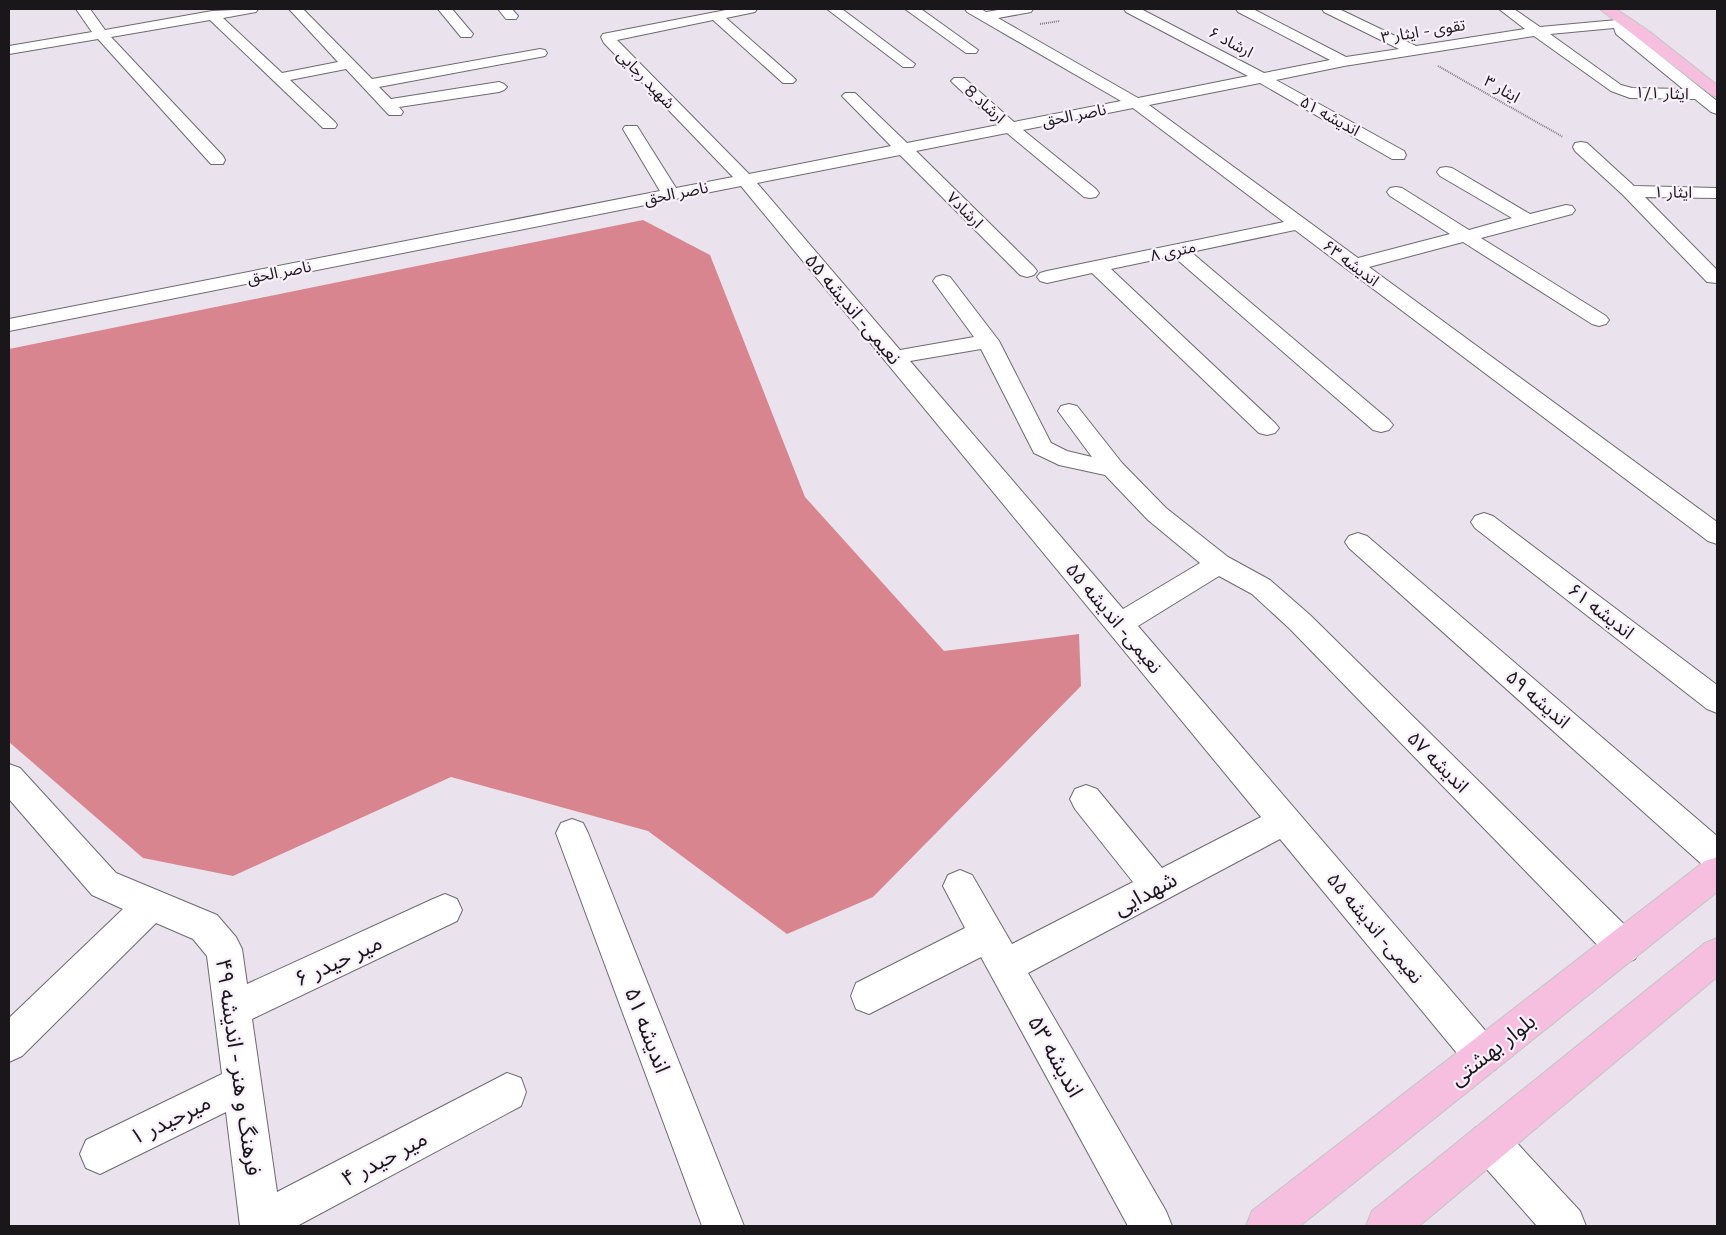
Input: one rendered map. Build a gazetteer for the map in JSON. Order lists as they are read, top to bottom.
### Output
{
  "streets": {
    "main road": ["بلوار بهشتی"],
    "street": [
      "تقوی - ایثار ۳",
      "ارشاد ۶",
      "شهید رجایی",
      "ایثار ۱/۱",
      "ارشاد 8",
      "ناصر الحق",
      "اندیشه ۵۱",
      "ایثار ۱",
      "ارشاد۷",
      "۸ متری",
      "اندیشه ۶۳",
      "نعیمی- اندیشه ۵۵",
      "اندیشه ۶۱",
      "اندیشه ۵۹",
      "اندیشه ۵۷",
      "شهدایی",
      "میر حیدر ۶",
      "اندیشه ۵۳",
      "فرهنگ و هنر - اندیشه ۴۹",
      "میرحیدر ۱",
      "میر حیدر ۴"
    ],
    "path": ["ایثار ۳"]
  },
  "crossings": [
    ["تقوی - ایثار ۳", "ایثار ۳"],
    ["تقوی - ایثار ۳", "ایثار ۱/۱"],
    ["تقوی - ایثار ۳", "ناصر الحق"],
    ["ارشاد ۶", "ناصر الحق"],
    ["ارشاد ۶", "اندیشه ۵۱"],
    ["شهید رجایی", "ناصر الحق"],
    ["شهید رجایی", "نعیمی- اندیشه ۵۵"],
    ["ارشاد 8", "ناصر الحق"],
    ["ناصر الحق", "اندیشه ۵۱"],
    ["ناصر الحق", "ارشاد۷"],
    ["ناصر الحق", "اندیشه ۶۳"],
    ["ناصر الحق", "نعیمی- اندیشه ۵۵"],
    ["۸ متری", "اندیشه ۶۳"],
    ["نعیمی- اندیشه ۵۵", "شهدایی"],
    ["نعیمی- اندیشه ۵۵", "بلوار بهشتی"],
    ["اندیشه ۵۷", "بلوار بهشتی"],
    ["شهدایی", "اندیشه ۵۳"],
    ["میر حیدر ۶", "فرهنگ و هنر - اندیشه ۴۹"],
    ["فرهنگ و هنر - اندیشه ۴۹", "میرحیدر ۱"],
    ["فرهنگ و هنر - اندیشه ۴۹", "میر حیدر ۴"]
  ]
}
